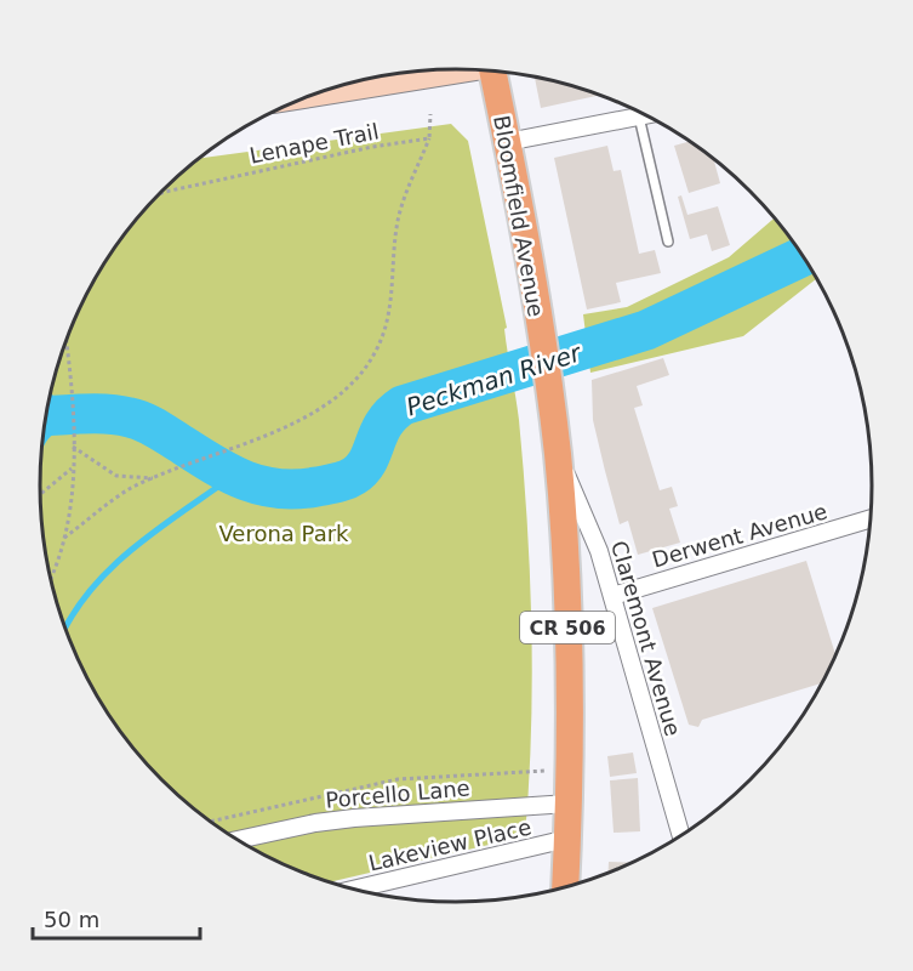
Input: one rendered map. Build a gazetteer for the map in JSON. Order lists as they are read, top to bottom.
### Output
{
  "streets": {
    "main road": ["Bloomfield Avenue", "CR 506"],
    "street": [
      "Derwent Avenue",
      "Claremont Avenue",
      "Porcello Lane",
      "Lakeview Place"
    ],
    "path": ["Lenape Trail"]
  },
  "crossings": [
    ["Bloomfield Avenue", "Claremont Avenue"],
    ["Bloomfield Avenue", "Porcello Lane"],
    ["Bloomfield Avenue", "Lakeview Place"],
    ["Derwent Avenue", "Claremont Avenue"]
  ],
  "water": ["Peckman River"],
  "parks": ["Verona Park"],
  "scale_bar": "50 m"
}
